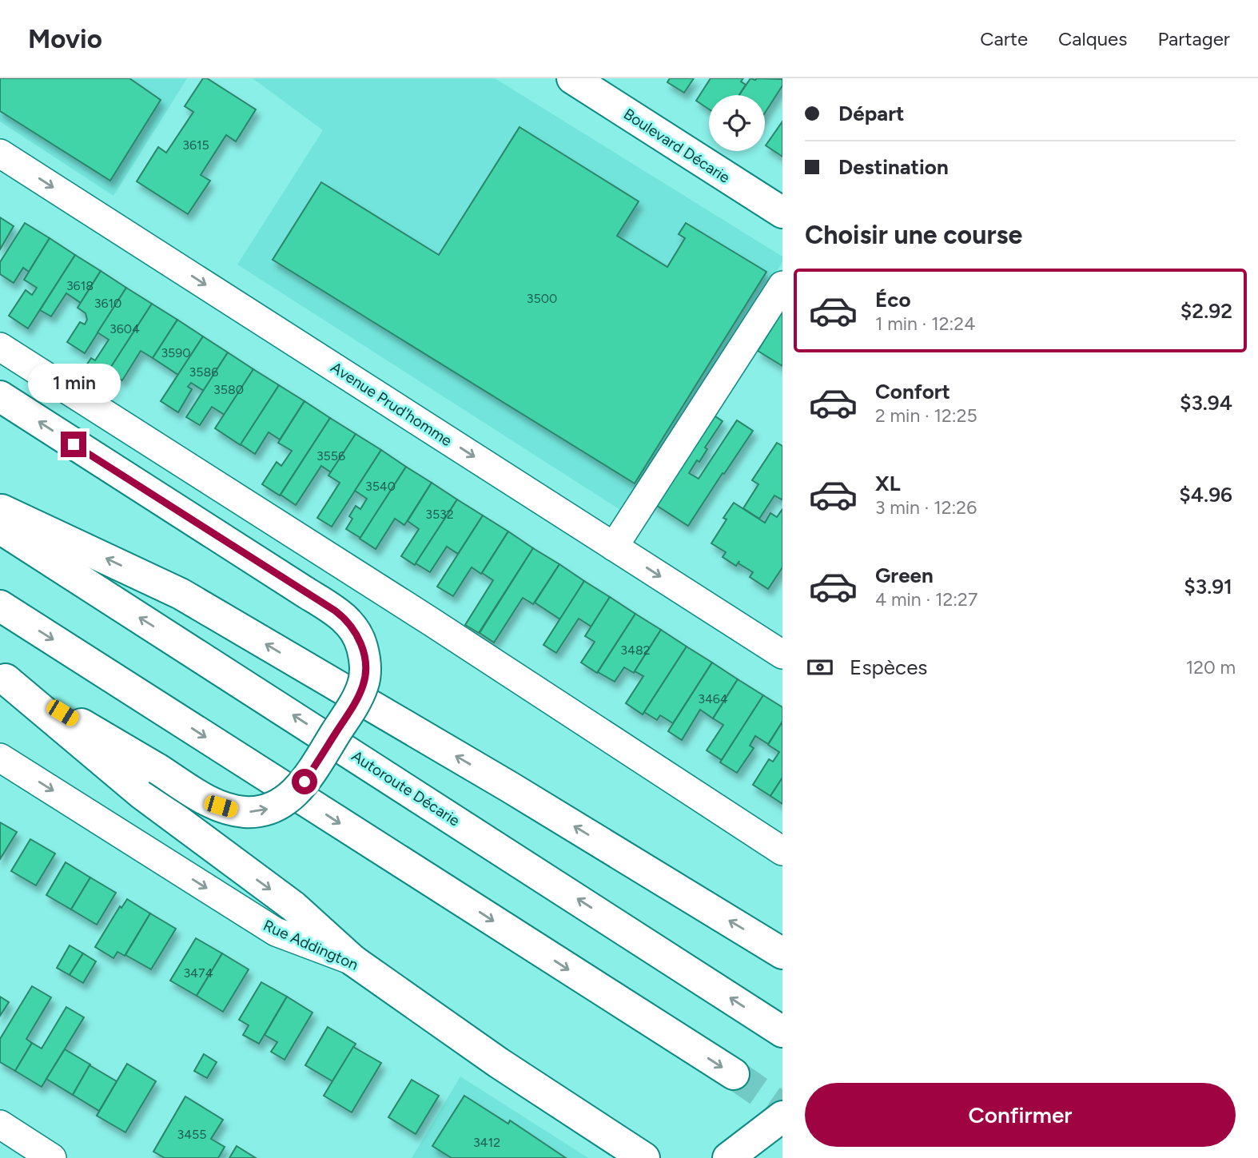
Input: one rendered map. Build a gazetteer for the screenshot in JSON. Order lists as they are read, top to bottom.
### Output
{
  "streets": {
    "main road": ["Boulevard Décarie", "Autoroute Décarie", "Rue Addington"],
    "street": ["Avenue Prud'homme"]
  },
  "one_way": ["Rue Addington"],
  "house_numbers": [
    "3615",
    "3618",
    "3500",
    "3610",
    "3604",
    "3590",
    "3586",
    "3580",
    "3556",
    "3540",
    "3532",
    "3482",
    "3464",
    "3474",
    "3455",
    "3412"
  ],
  "page": {
    "header": "Movio",
    "nav": ["Carte", "Calques", "Partager"],
    "banner": ["Départ", "Destination"],
    "heading": "Choisir une course",
    "list": [
      {
        "name": "Éco",
        "note": "1 min · 12:24",
        "value": "$2.92"
      },
      {
        "name": "Confort",
        "note": "2 min · 12:25",
        "value": "$3.94"
      },
      {
        "name": "XL",
        "note": "3 min · 12:26",
        "value": "$4.96"
      },
      {
        "name": "Green",
        "note": "4 min · 12:27",
        "value": "$3.91"
      }
    ],
    "bubble": "1 min",
    "pay": ["Espèces", "120 m"],
    "buttons": "Confirmer"
  }
}
